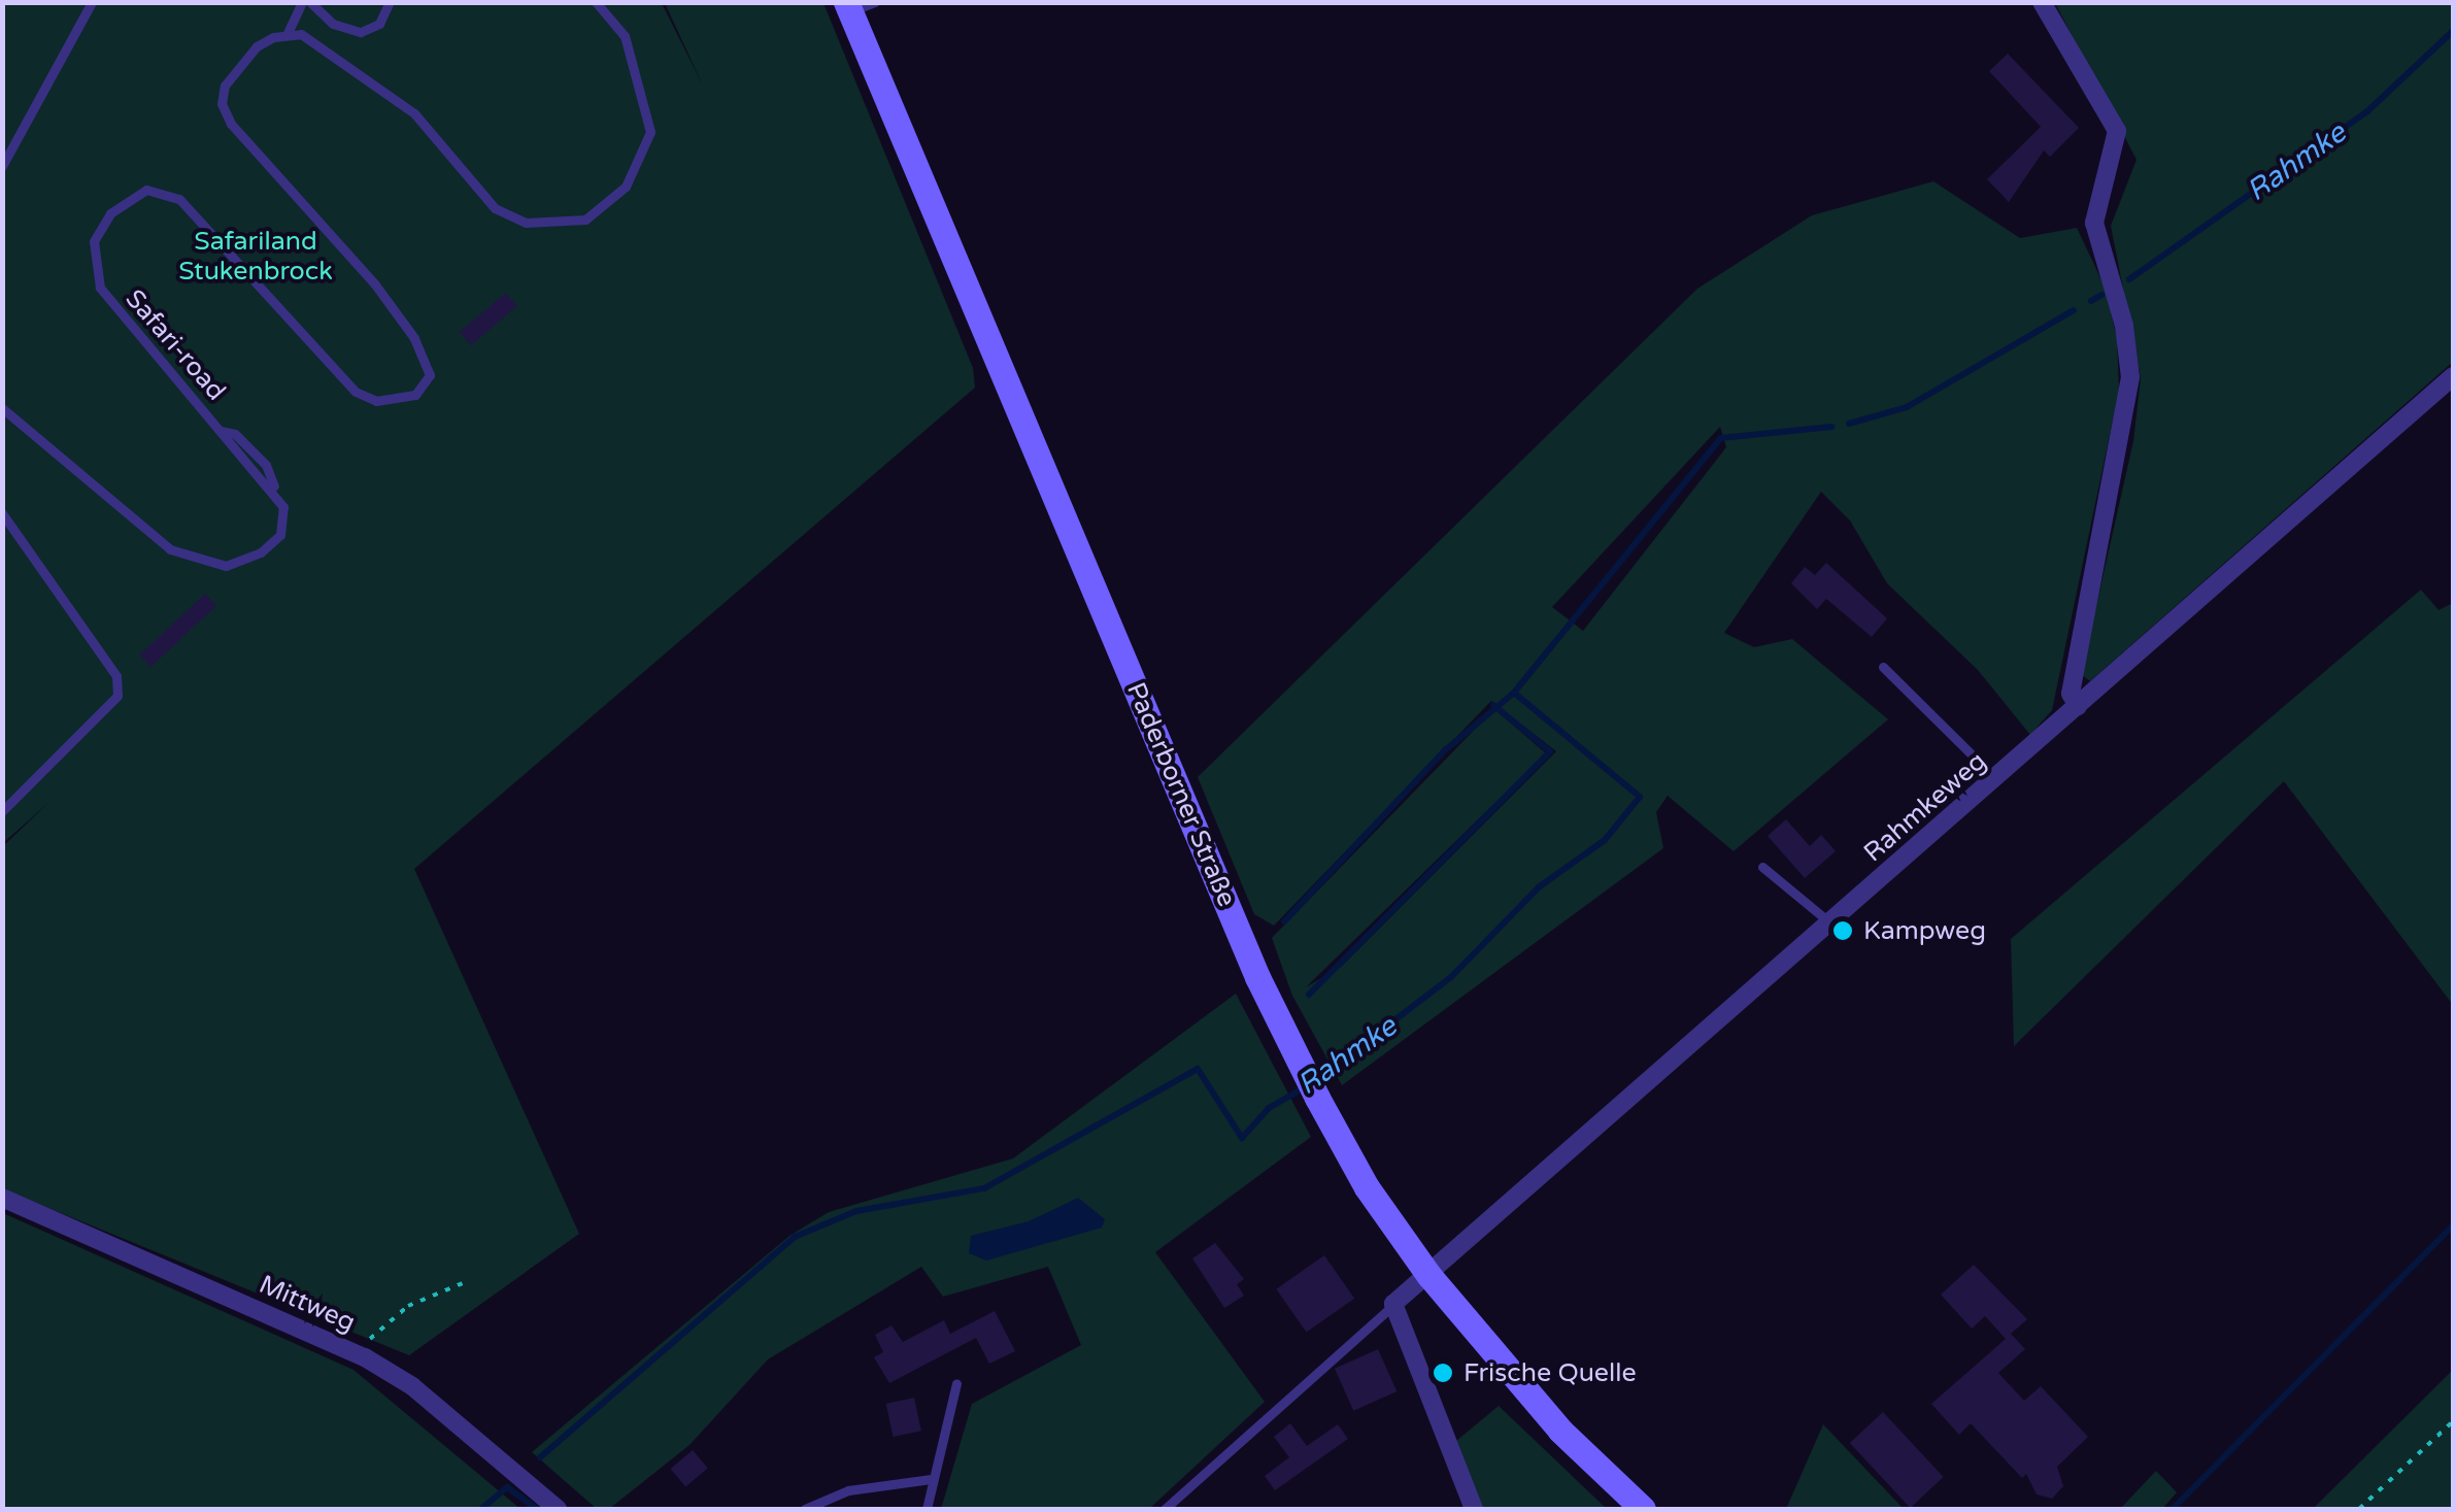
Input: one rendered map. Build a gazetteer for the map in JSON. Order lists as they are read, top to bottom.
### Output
{
  "streets": {
    "main road": ["Paderborner Straße"],
    "street": ["Rahmkeweg", "Mittweg"],
    "lane": ["Safari-road"]
  },
  "crossings": [
    ["Paderborner Straße", "Rahmkeweg"]
  ],
  "water": ["Rahmke"],
  "parks": ["Safariland Stukenbrock"],
  "places": ["Kampweg", "Frische Quelle"]
}
